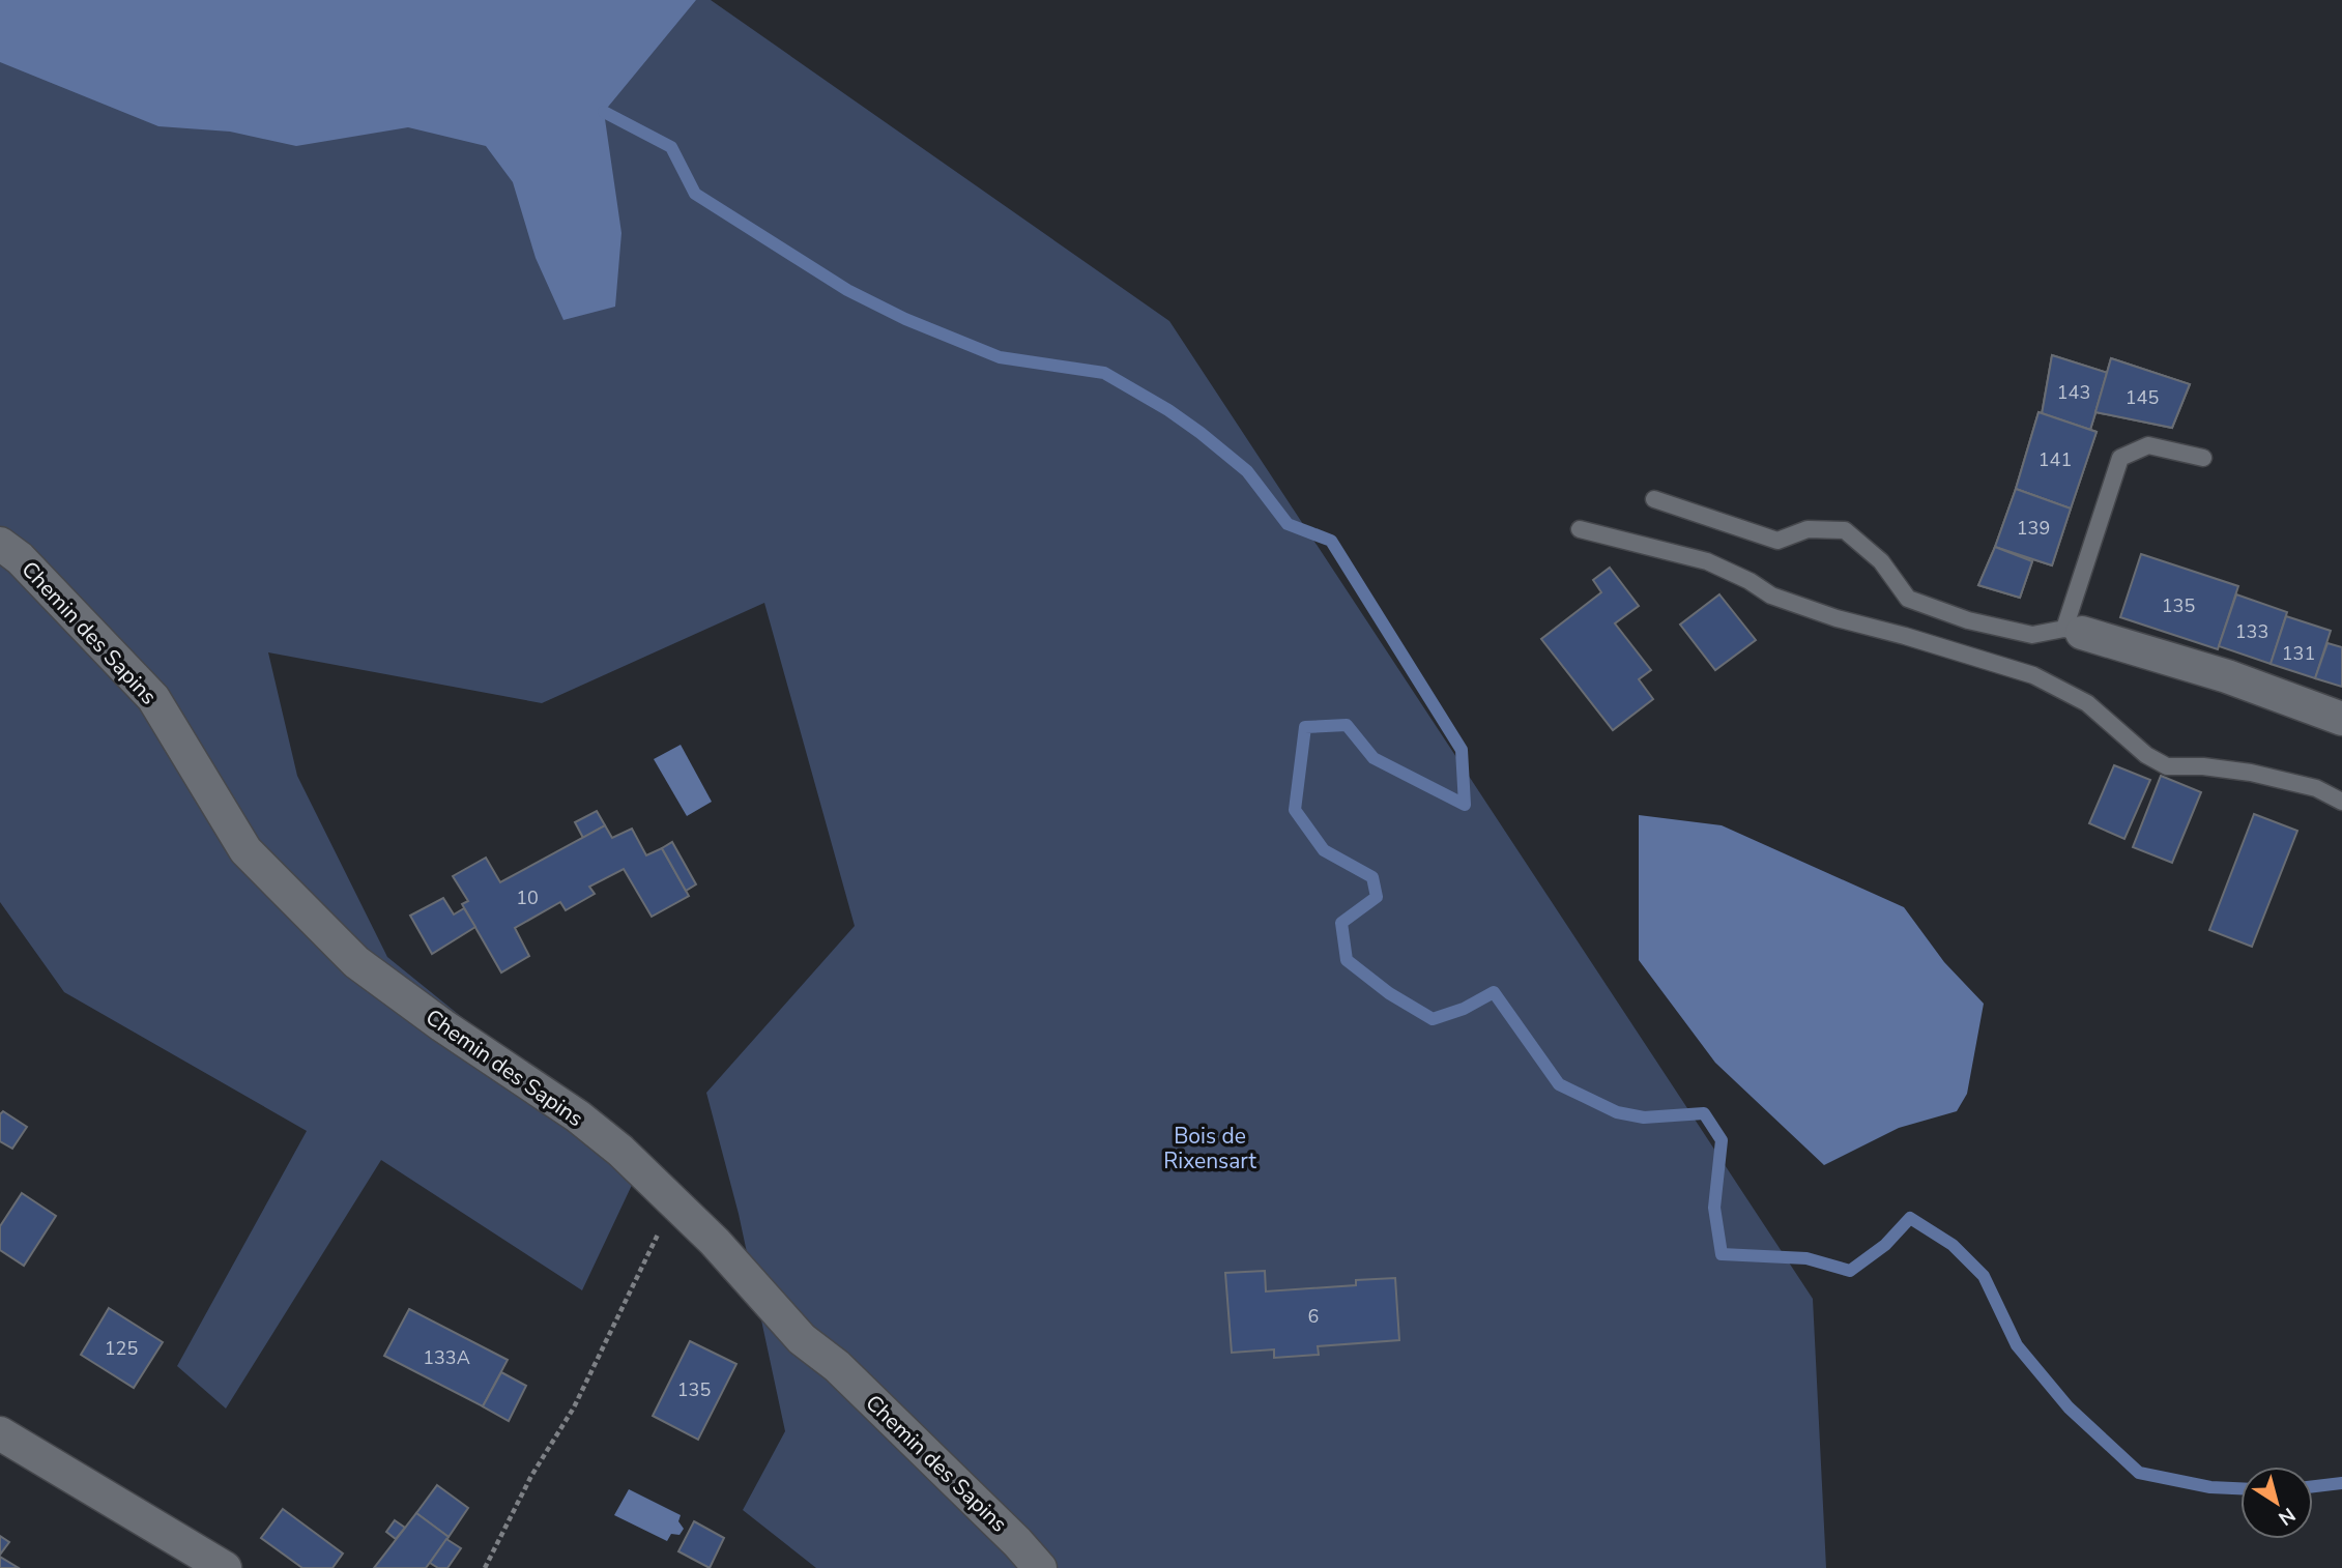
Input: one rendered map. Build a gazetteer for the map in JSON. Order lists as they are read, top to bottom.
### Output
{
  "streets": {
    "street": ["Chemin des Sapins"]
  },
  "parks": ["Bois de Rixensart"],
  "house_numbers": [
    "143",
    "145",
    "141",
    "139",
    "135",
    "133",
    "131",
    "10",
    "6",
    "125",
    "133A",
    "135"
  ],
  "north": "bottom right"
}
